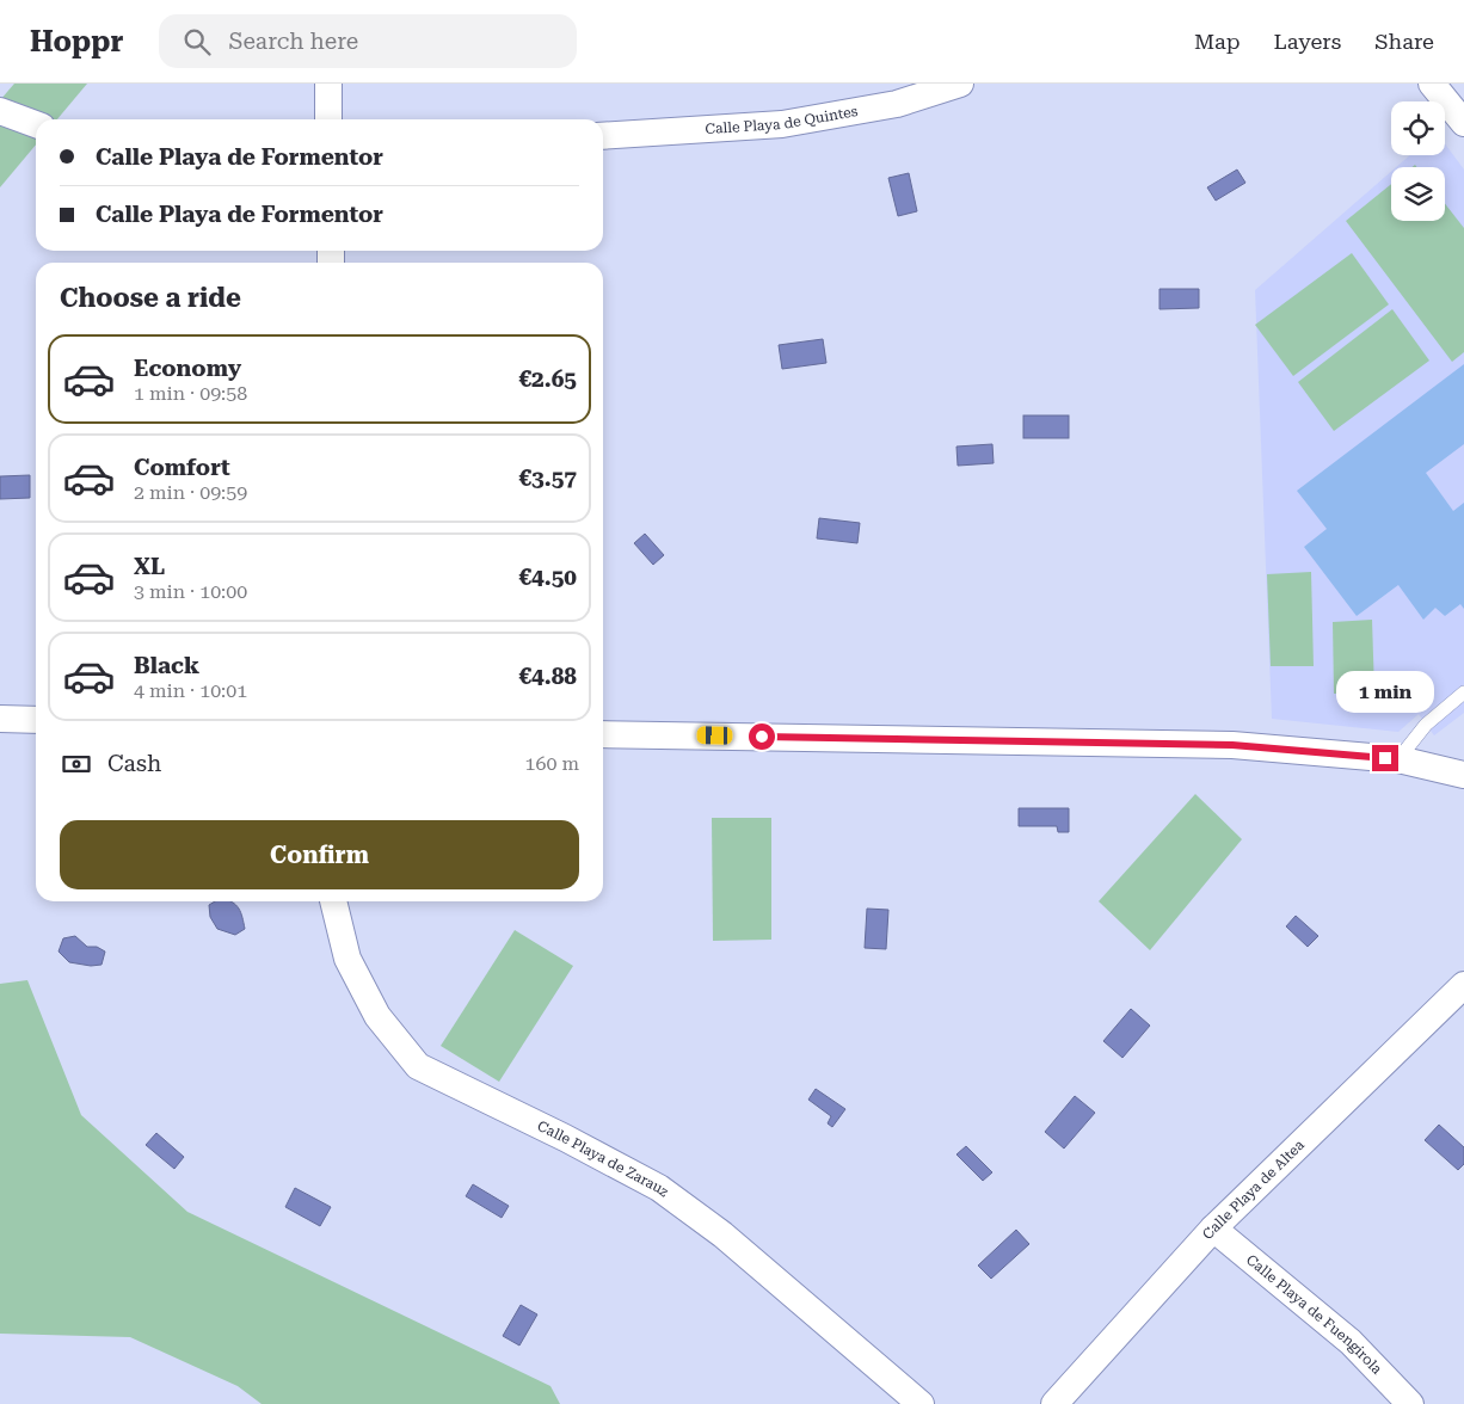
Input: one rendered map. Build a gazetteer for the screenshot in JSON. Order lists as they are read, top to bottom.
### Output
{
  "streets": {
    "street": [
      "Calle Playa de Quintes",
      "Calle Playa de Zarauz",
      "Calle Playa de Altea",
      "Calle Playa de Fuengirola"
    ]
  },
  "crossings": [
    ["Calle Playa de Altea", "Calle Playa de Fuengirola"]
  ],
  "page": {
    "header": "Hoppr",
    "search": "Search here",
    "nav": ["Map", "Layers", "Share"],
    "banner": ["Calle Playa de Formentor", "Calle Playa de Formentor"],
    "heading": "Choose a ride",
    "list": [
      {
        "name": "Economy",
        "note": "1 min · 09:58",
        "value": "€2.65"
      },
      {
        "name": "Comfort",
        "note": "2 min · 09:59",
        "value": "€3.57"
      },
      {
        "name": "XL",
        "note": "3 min · 10:00",
        "value": "€4.50"
      },
      {
        "name": "Black",
        "note": "4 min · 10:01",
        "value": "€4.88"
      }
    ],
    "bubble": "1 min",
    "pay": ["Cash", "160 m"],
    "buttons": "Confirm"
  }
}
